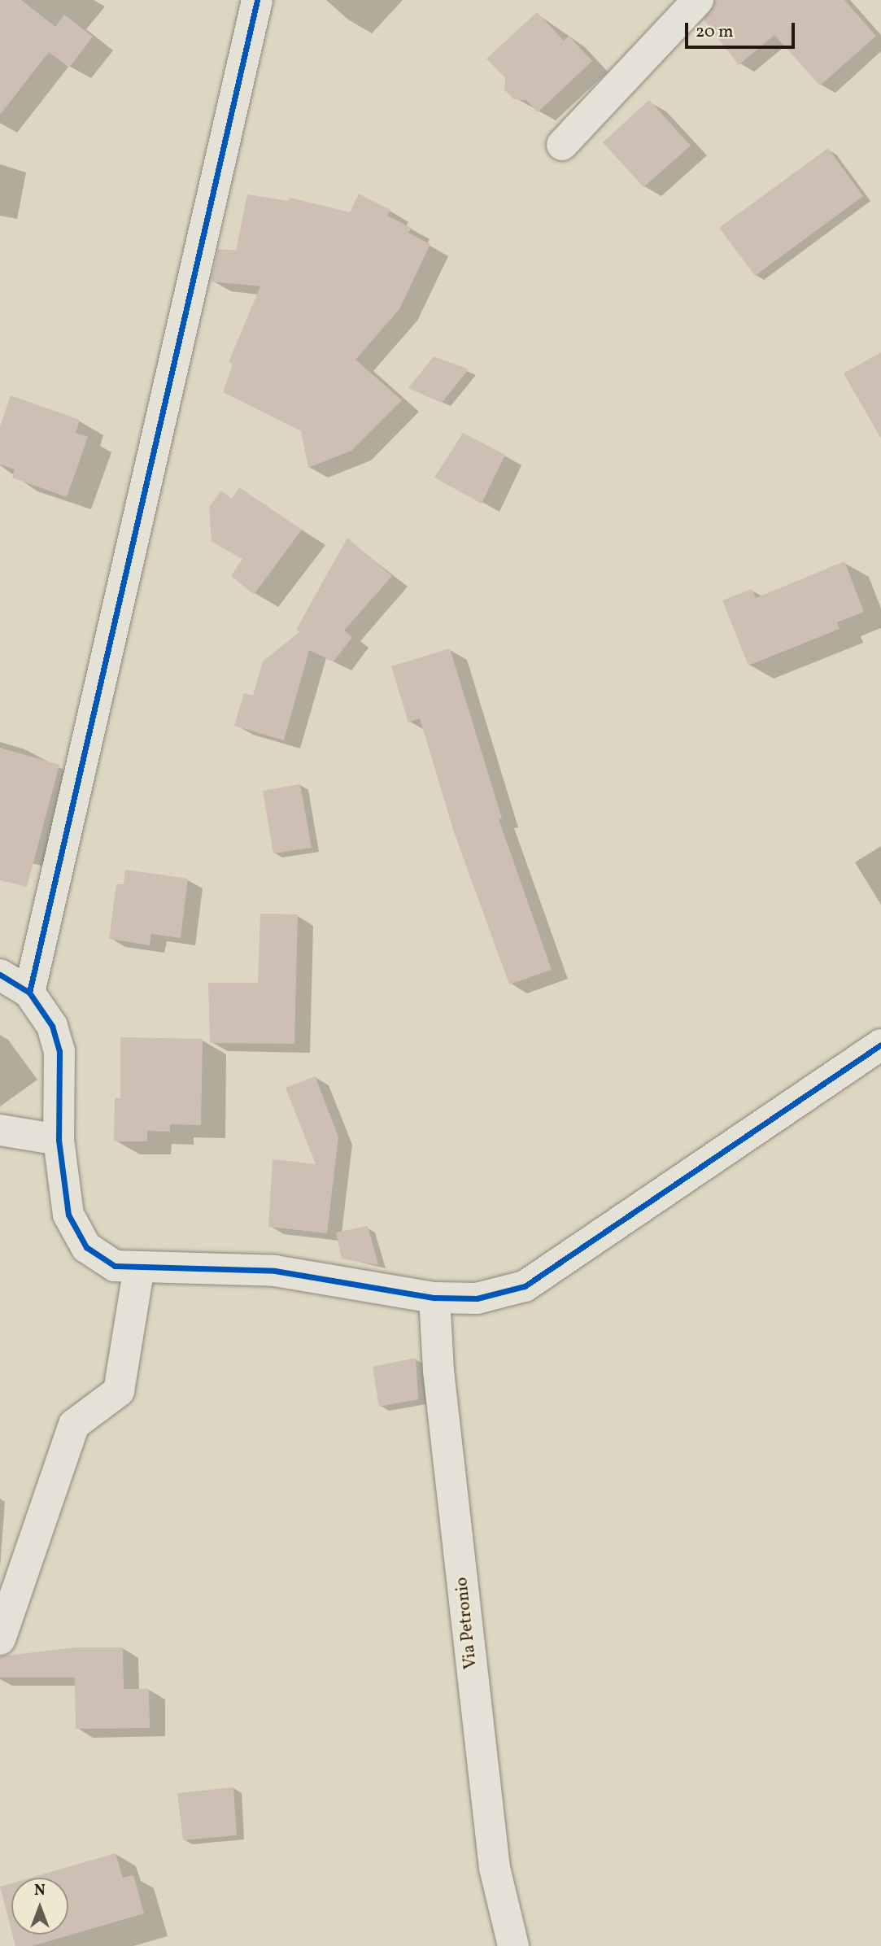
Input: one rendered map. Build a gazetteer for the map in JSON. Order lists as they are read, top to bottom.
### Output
{
  "streets": {
    "street": ["Via Petronio"]
  },
  "scale_bar": "20 m",
  "north": "top"
}
